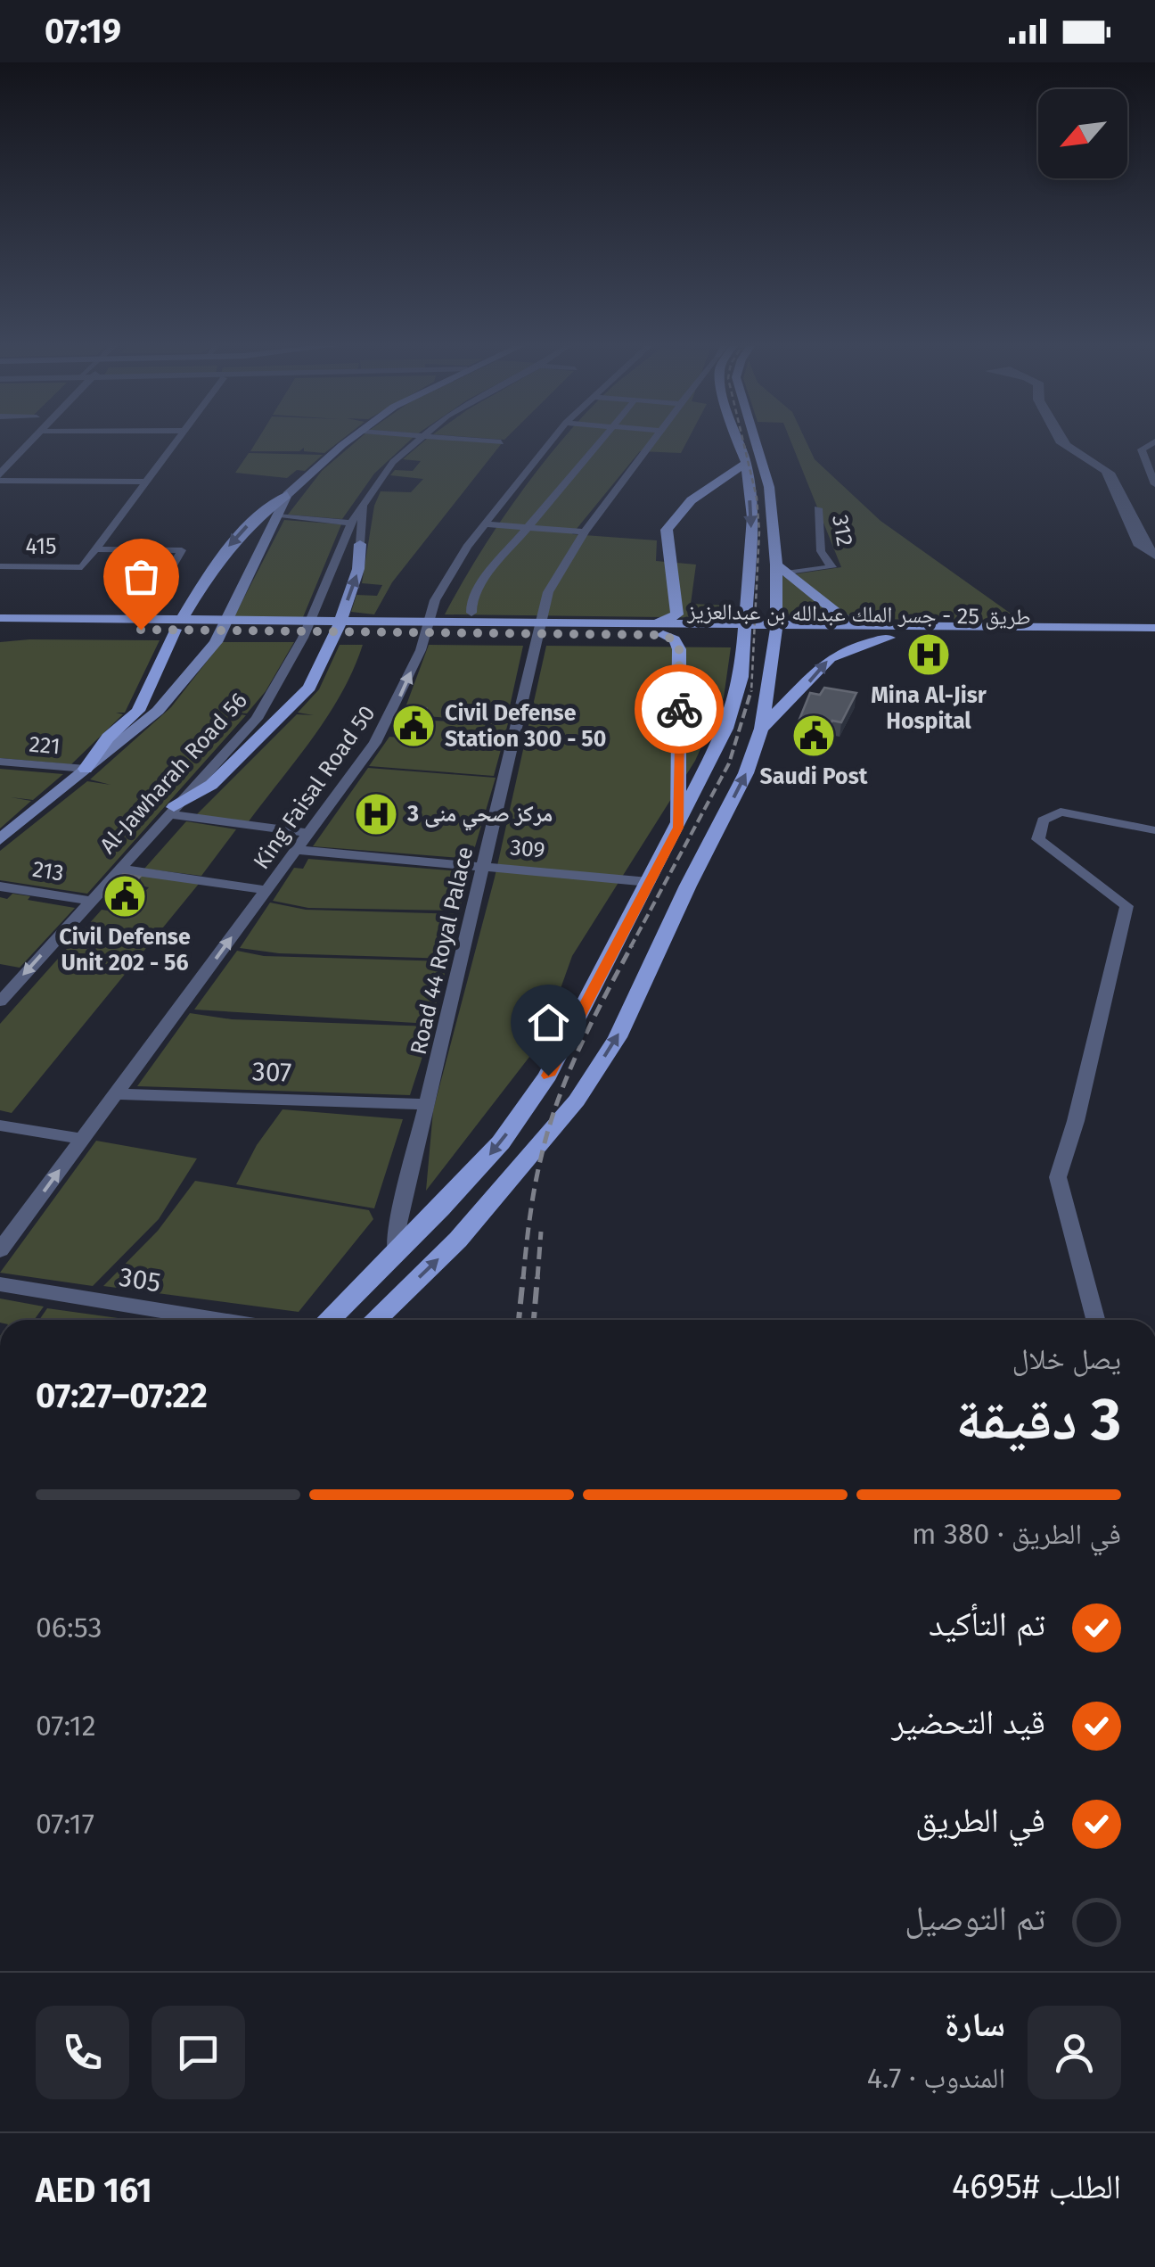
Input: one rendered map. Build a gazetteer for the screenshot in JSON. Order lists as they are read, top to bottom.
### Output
{
  "streets": {
    "main road": ["طريق 25 - جسر الملك عبدالله بن عبدالعزيز"],
    "street": [
      "312",
      "415",
      "221",
      "Al-Jawharah Road 56",
      "King Faisal Road 50",
      "309",
      "213",
      "Road 44 Royal Palace",
      "307",
      "305"
    ]
  },
  "crossings": [
    ["Al-Jawharah Road 56", "213"],
    ["King Faisal Road 50", "309"],
    ["King Faisal Road 50", "307"],
    ["309", "Road 44 Royal Palace"],
    ["Road 44 Royal Palace", "307"]
  ],
  "one_way": ["King Faisal Road 50"],
  "places": {
    "hospital": ["Mina Al-Jisr Hospital", "مركز صحي منى 3"],
    "public building": ["Civil Defense Station 300 - 50", "Saudi Post", "Civil Defense Unit 202 - 56"]
  },
  "north": "bottom left",
  "page": {
    "status": "07:19",
    "heading": ["3 دقيقة", "يصل خلال", "07:22–07:27"],
    "panel": [
      "سارة",
      "المندوب · 4.7",
      "الطلب #4695",
      "AED 161"
    ],
    "bar": "في الطريق · 380 m",
    "list": [
      ["تم التأكيد", "06:53"],
      ["قيد التحضير", "07:12"],
      ["في الطريق", "07:17"],
      "تم التوصيل"
    ]
  }
}
